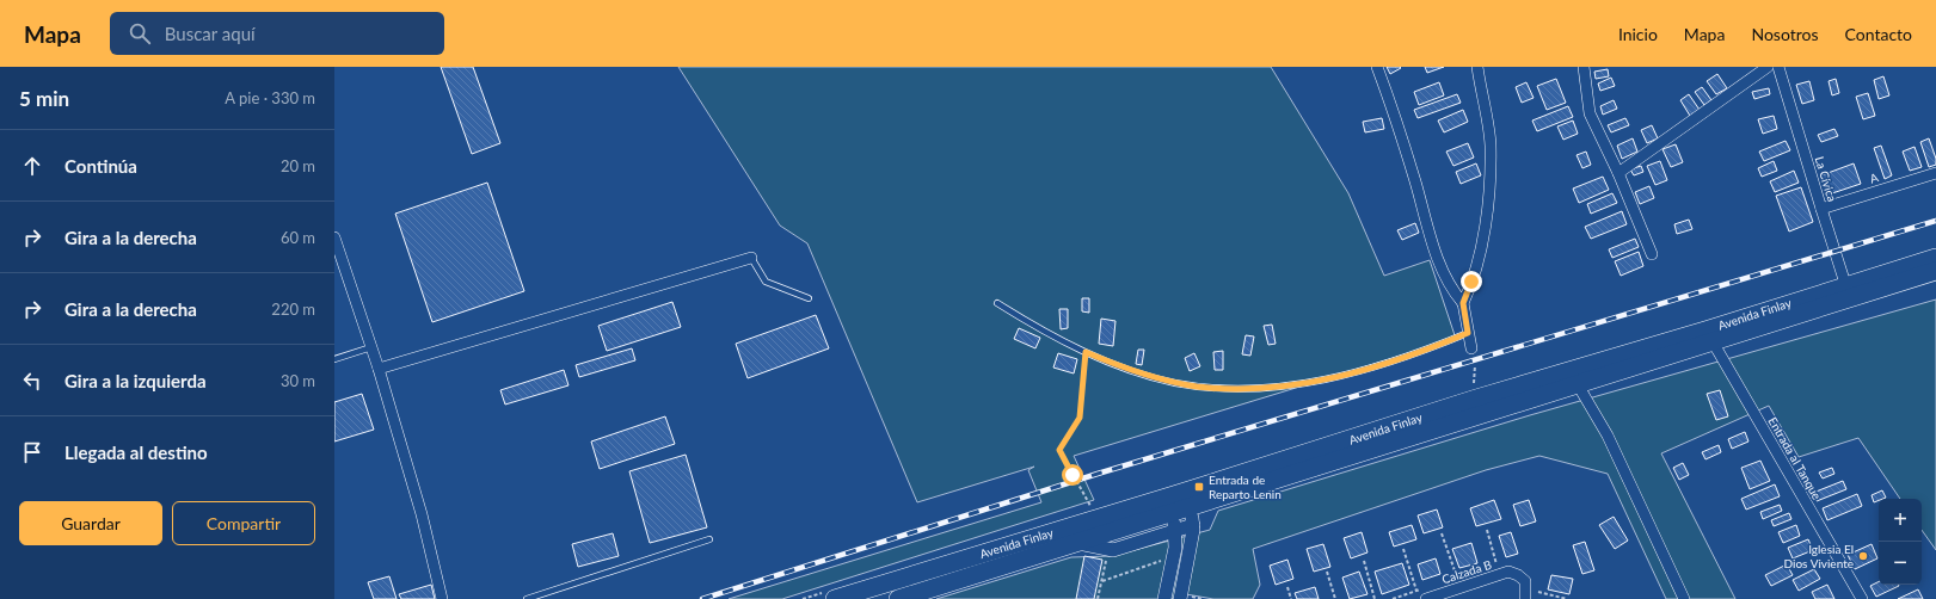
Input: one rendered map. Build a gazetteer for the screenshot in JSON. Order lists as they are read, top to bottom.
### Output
{
  "streets": {
    "highway": ["Avenida Finlay"],
    "street": [
      "A",
      "La Cívica",
      "Entrada al Tanque",
      "Calzada B"
    ]
  },
  "crossings": [
    ["A", "La Cívica"],
    ["La Cívica", "Avenida Finlay"],
    ["Avenida Finlay", "Entrada al Tanque"]
  ],
  "places": {
    "transit": ["Entrada de Reparto Lenin"],
    "other": ["Iglesia El Dios Viviente"]
  },
  "page": {
    "header": "Mapa",
    "search": "Buscar aquí",
    "nav": [
      "Inicio",
      "Mapa",
      "Nosotros",
      "Contacto"
    ],
    "heading": ["5 min", "A pie · 330 m"],
    "list": [
      ["Continúa", "20 m"],
      ["Gira a la derecha", "60 m"],
      ["Gira a la derecha", "220 m"],
      ["Gira a la izquierda", "30 m"],
      "Llegada al destino"
    ],
    "buttons": ["Guardar", "Compartir"],
    "map_buttons": ["+", "−"]
  }
}
